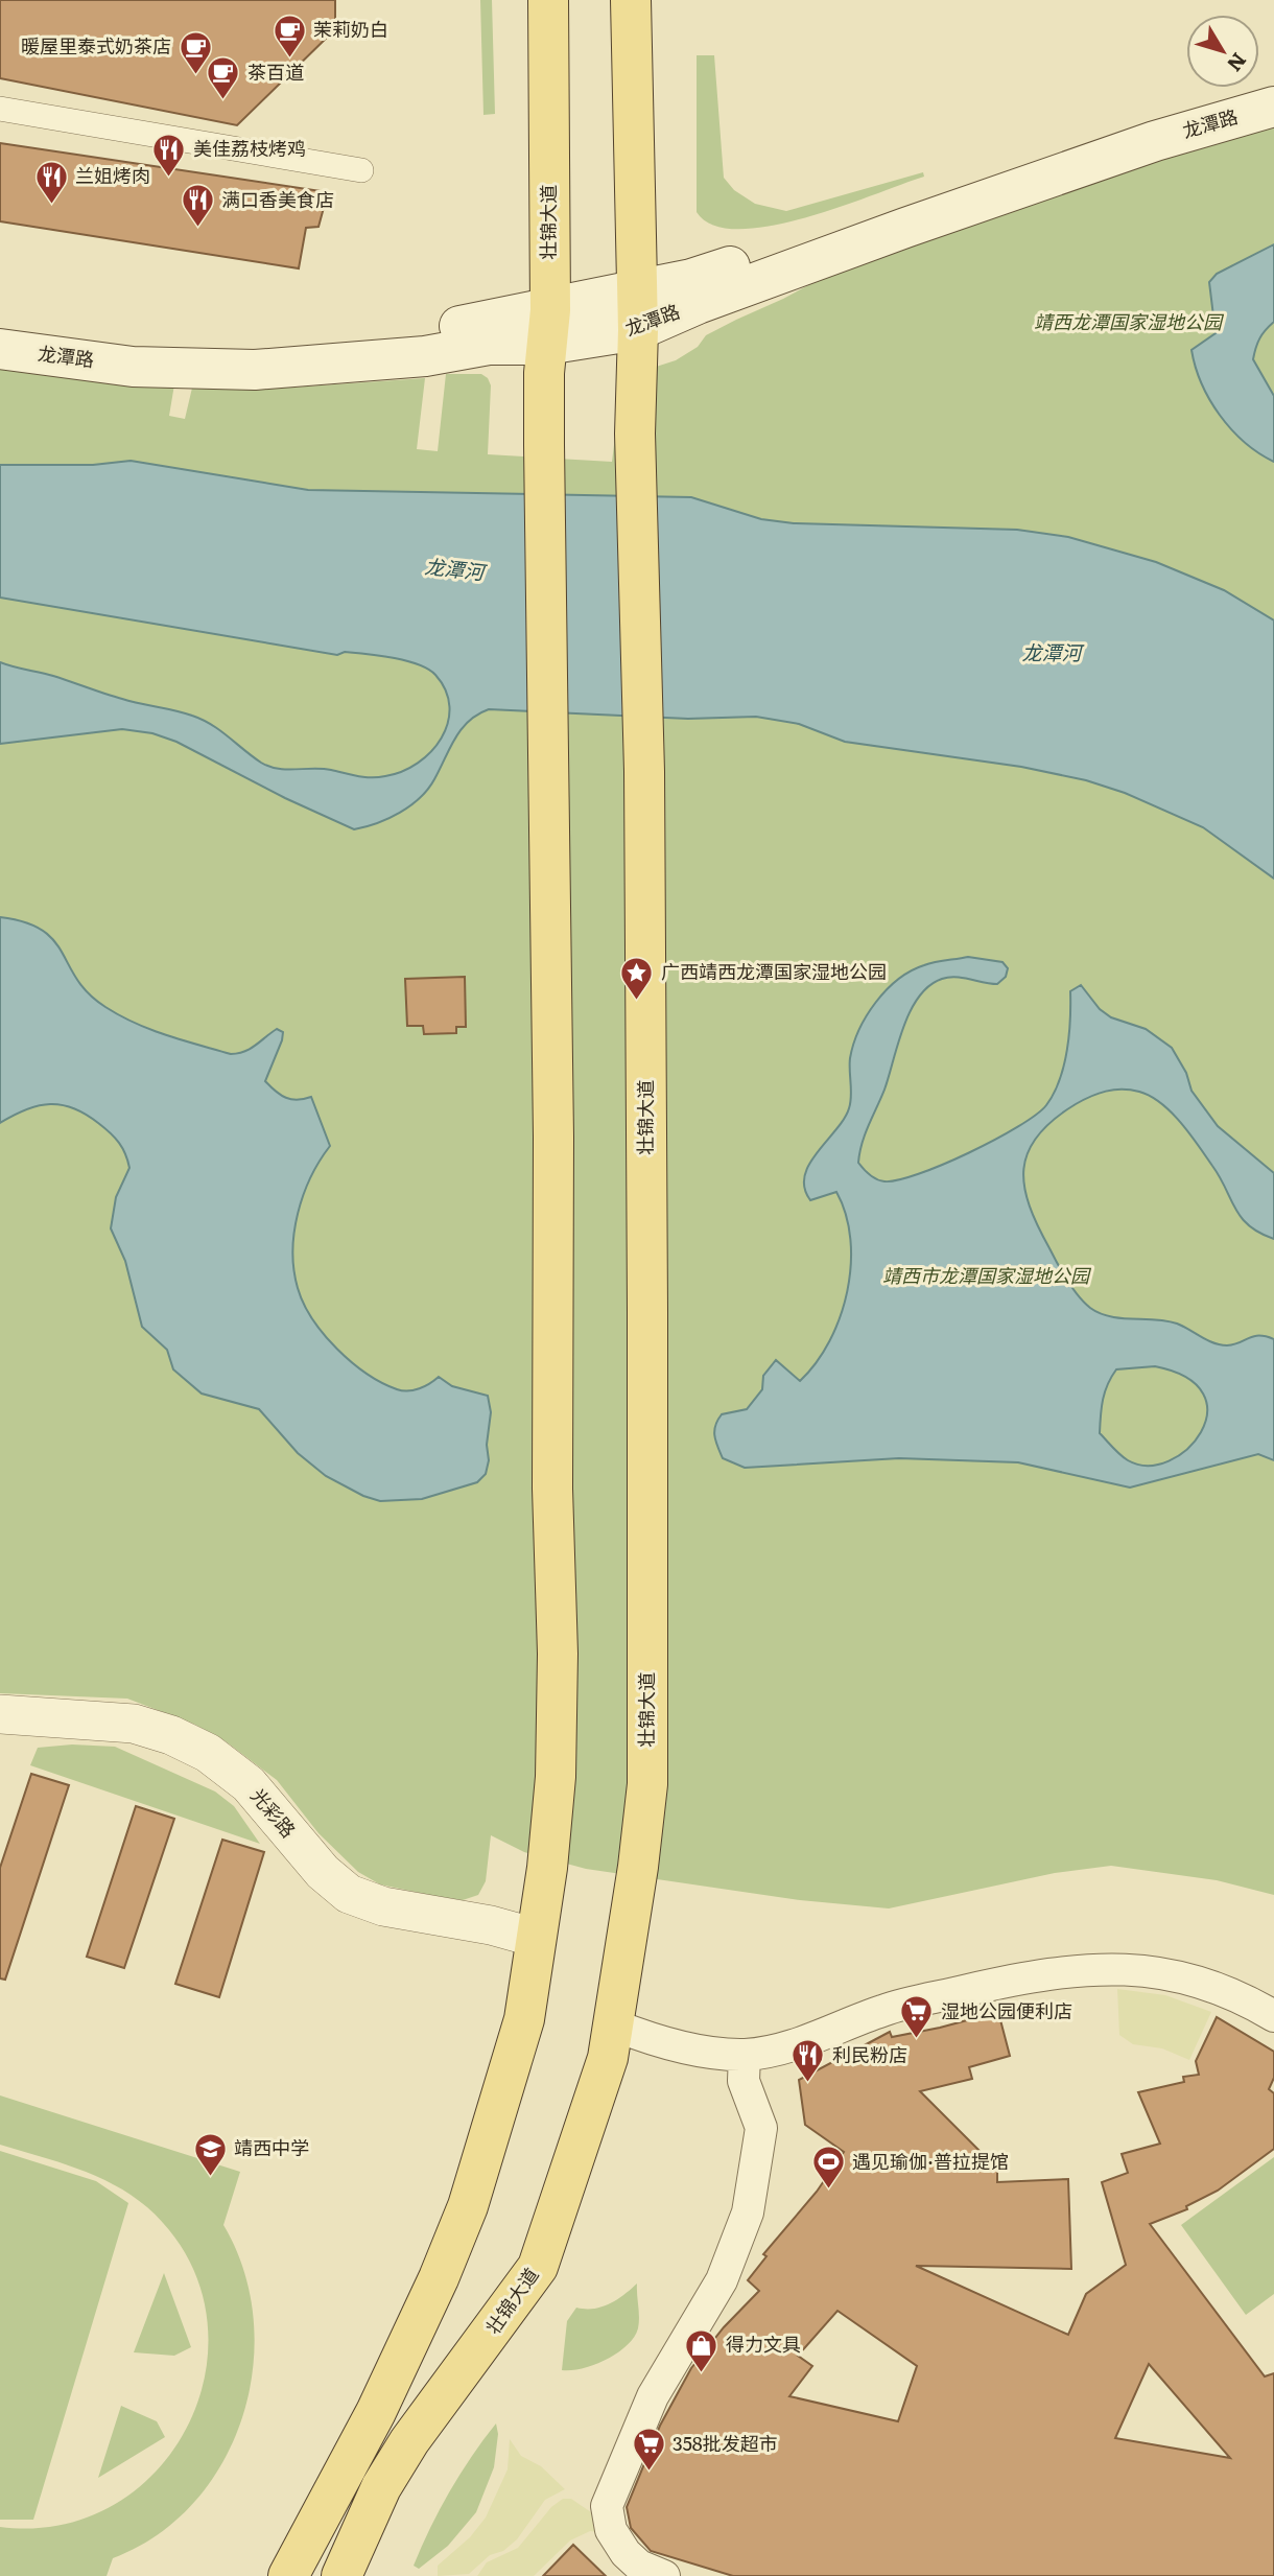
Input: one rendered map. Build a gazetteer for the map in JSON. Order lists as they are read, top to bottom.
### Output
{
  "streets": {
    "main road": ["龙潭路", "壮锦大道"],
    "street": ["光彩路"]
  },
  "crossings": [
    ["龙潭路", "壮锦大道"],
    ["壮锦大道", "光彩路"]
  ],
  "water": ["龙潭河"],
  "parks": ["靖西龙潭国家湿地公园", "靖西市龙潭国家湿地公园"],
  "places": {
    "cafe": ["茉莉奶白", "暖屋里泰式奶茶店", "茶百道"],
    "restaurant": [
      "美佳荔枝烤鸡",
      "兰姐烤肉",
      "满口香美食店",
      "利民粉店"
    ],
    "place": ["广西靖西龙潭国家湿地公园"],
    "supermarket": ["湿地公园便利店", "358批发超市"],
    "school or university": ["靖西中学"],
    "sports": ["遇见瑜伽·普拉提馆"],
    "shop": ["得力文具"]
  },
  "north": "bottom right"
}
